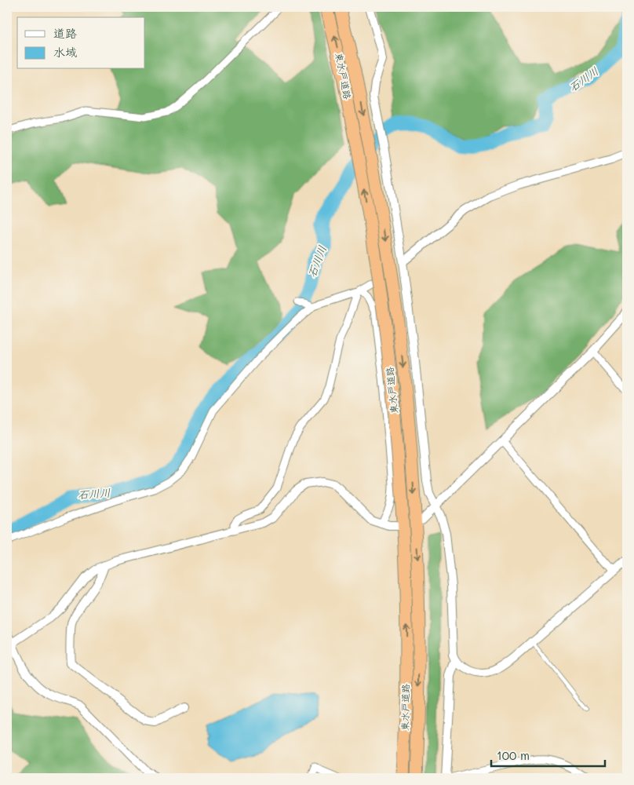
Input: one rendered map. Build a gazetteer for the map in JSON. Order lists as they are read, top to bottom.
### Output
{
  "streets": {
    "highway": ["東水戸道路"]
  },
  "water": ["石川川"],
  "legend": ["道路", "水域"],
  "scale_bar": "100 m"
}
